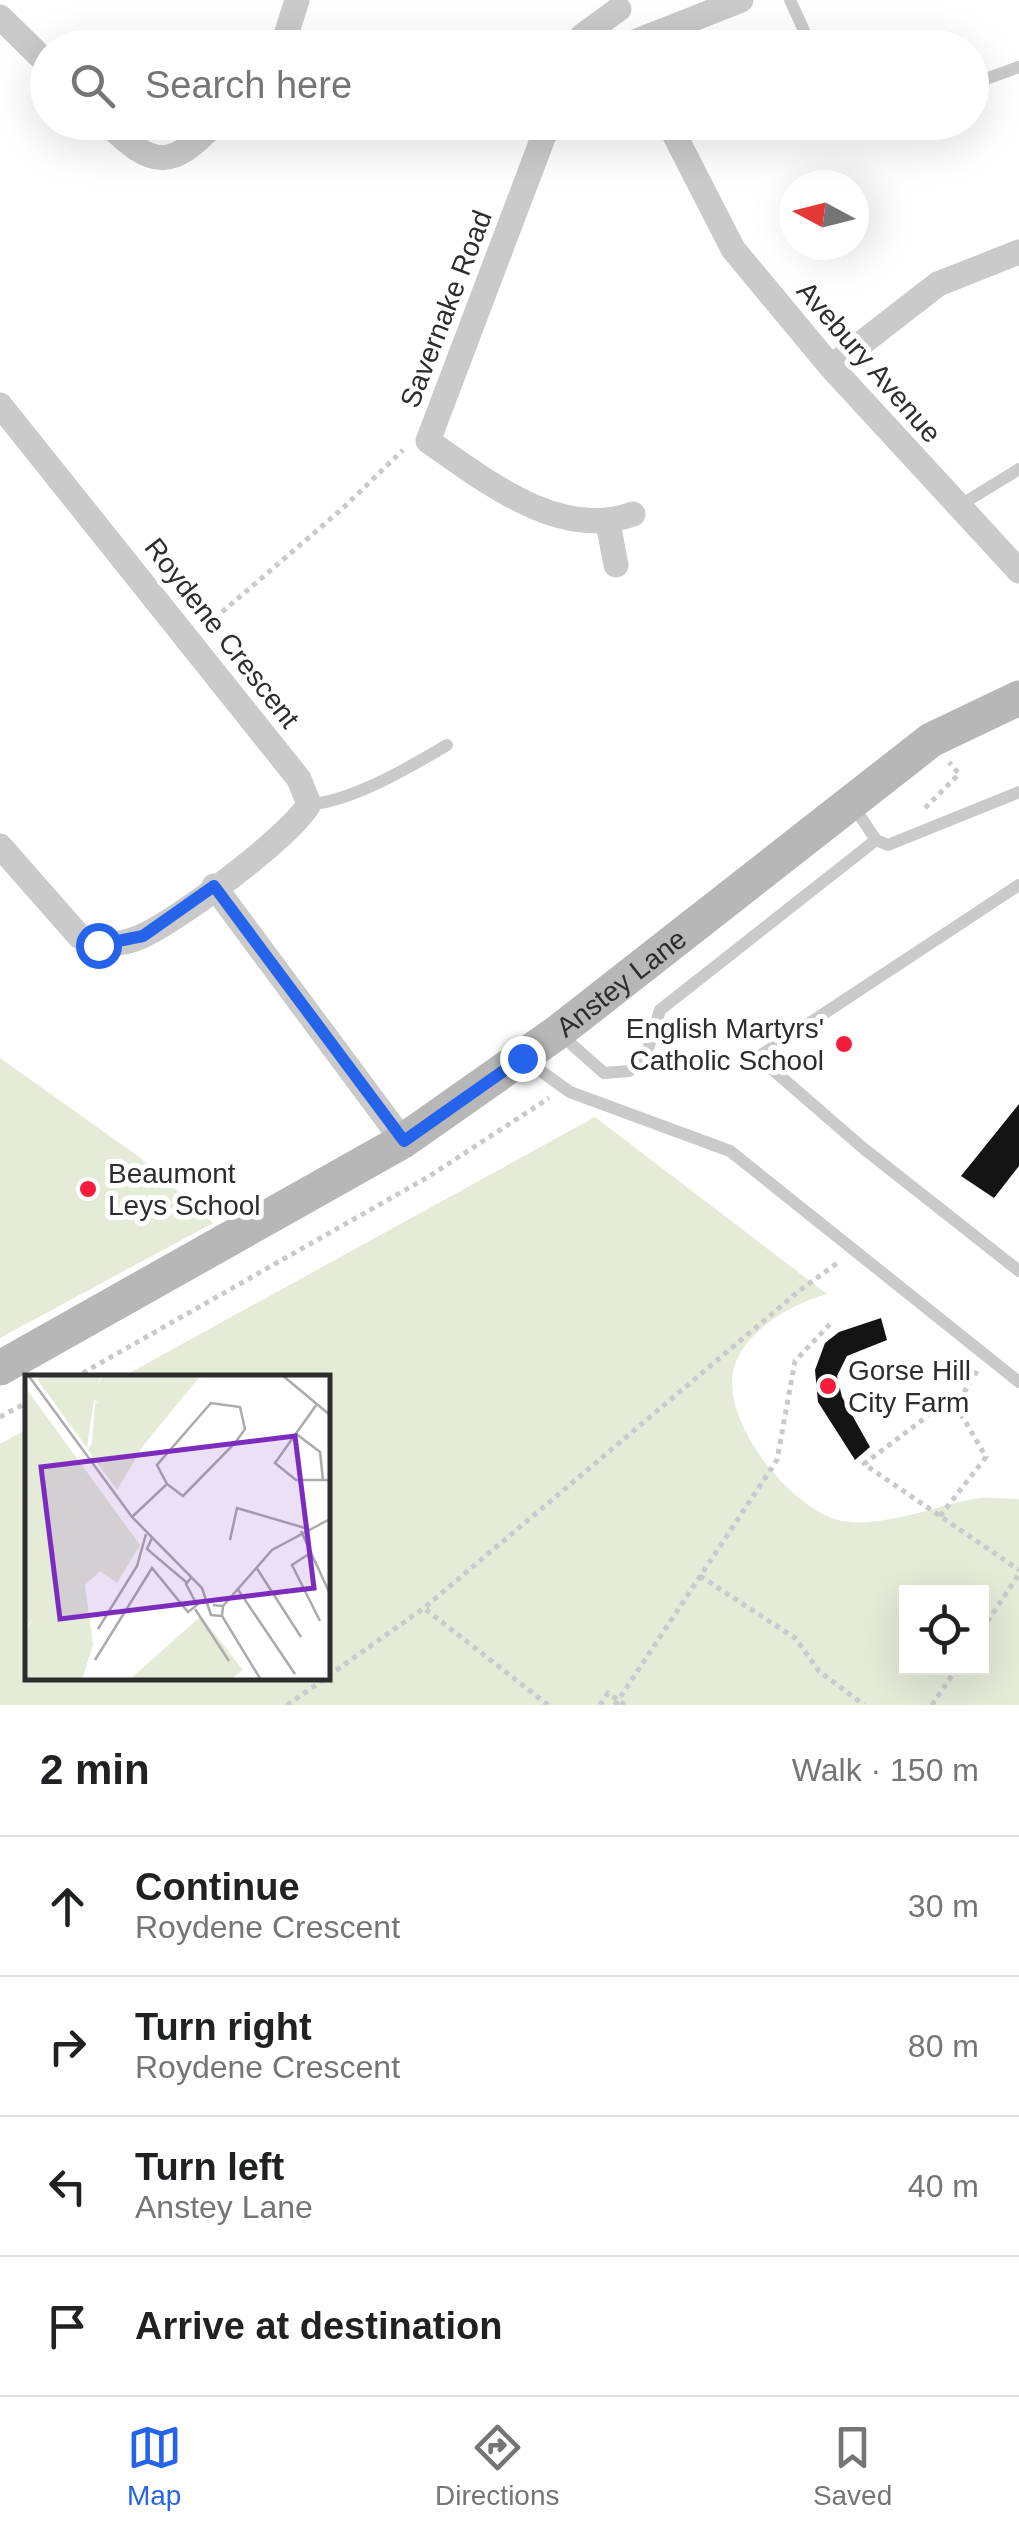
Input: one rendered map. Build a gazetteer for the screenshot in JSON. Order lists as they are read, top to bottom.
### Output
{
  "streets": {
    "main road": ["Anstey Lane"],
    "street": ["Savernake Road", "Avebury Avenue", "Roydene Crescent"]
  },
  "places": ["English Martyrs' Catholic School", "Beaumont Leys School", "Gorse Hill City Farm"],
  "north": "left",
  "page": {
    "search": "Search here",
    "heading": ["2 min", "Walk · 150 m"],
    "list": [
      ["Continue", "Roydene Crescent", "30 m"],
      ["Turn right", "Roydene Crescent", "80 m"],
      ["Turn left", "Anstey Lane", "40 m"],
      "Arrive at destination"
    ],
    "nav": ["Map", "Directions", "Saved"]
  }
}
